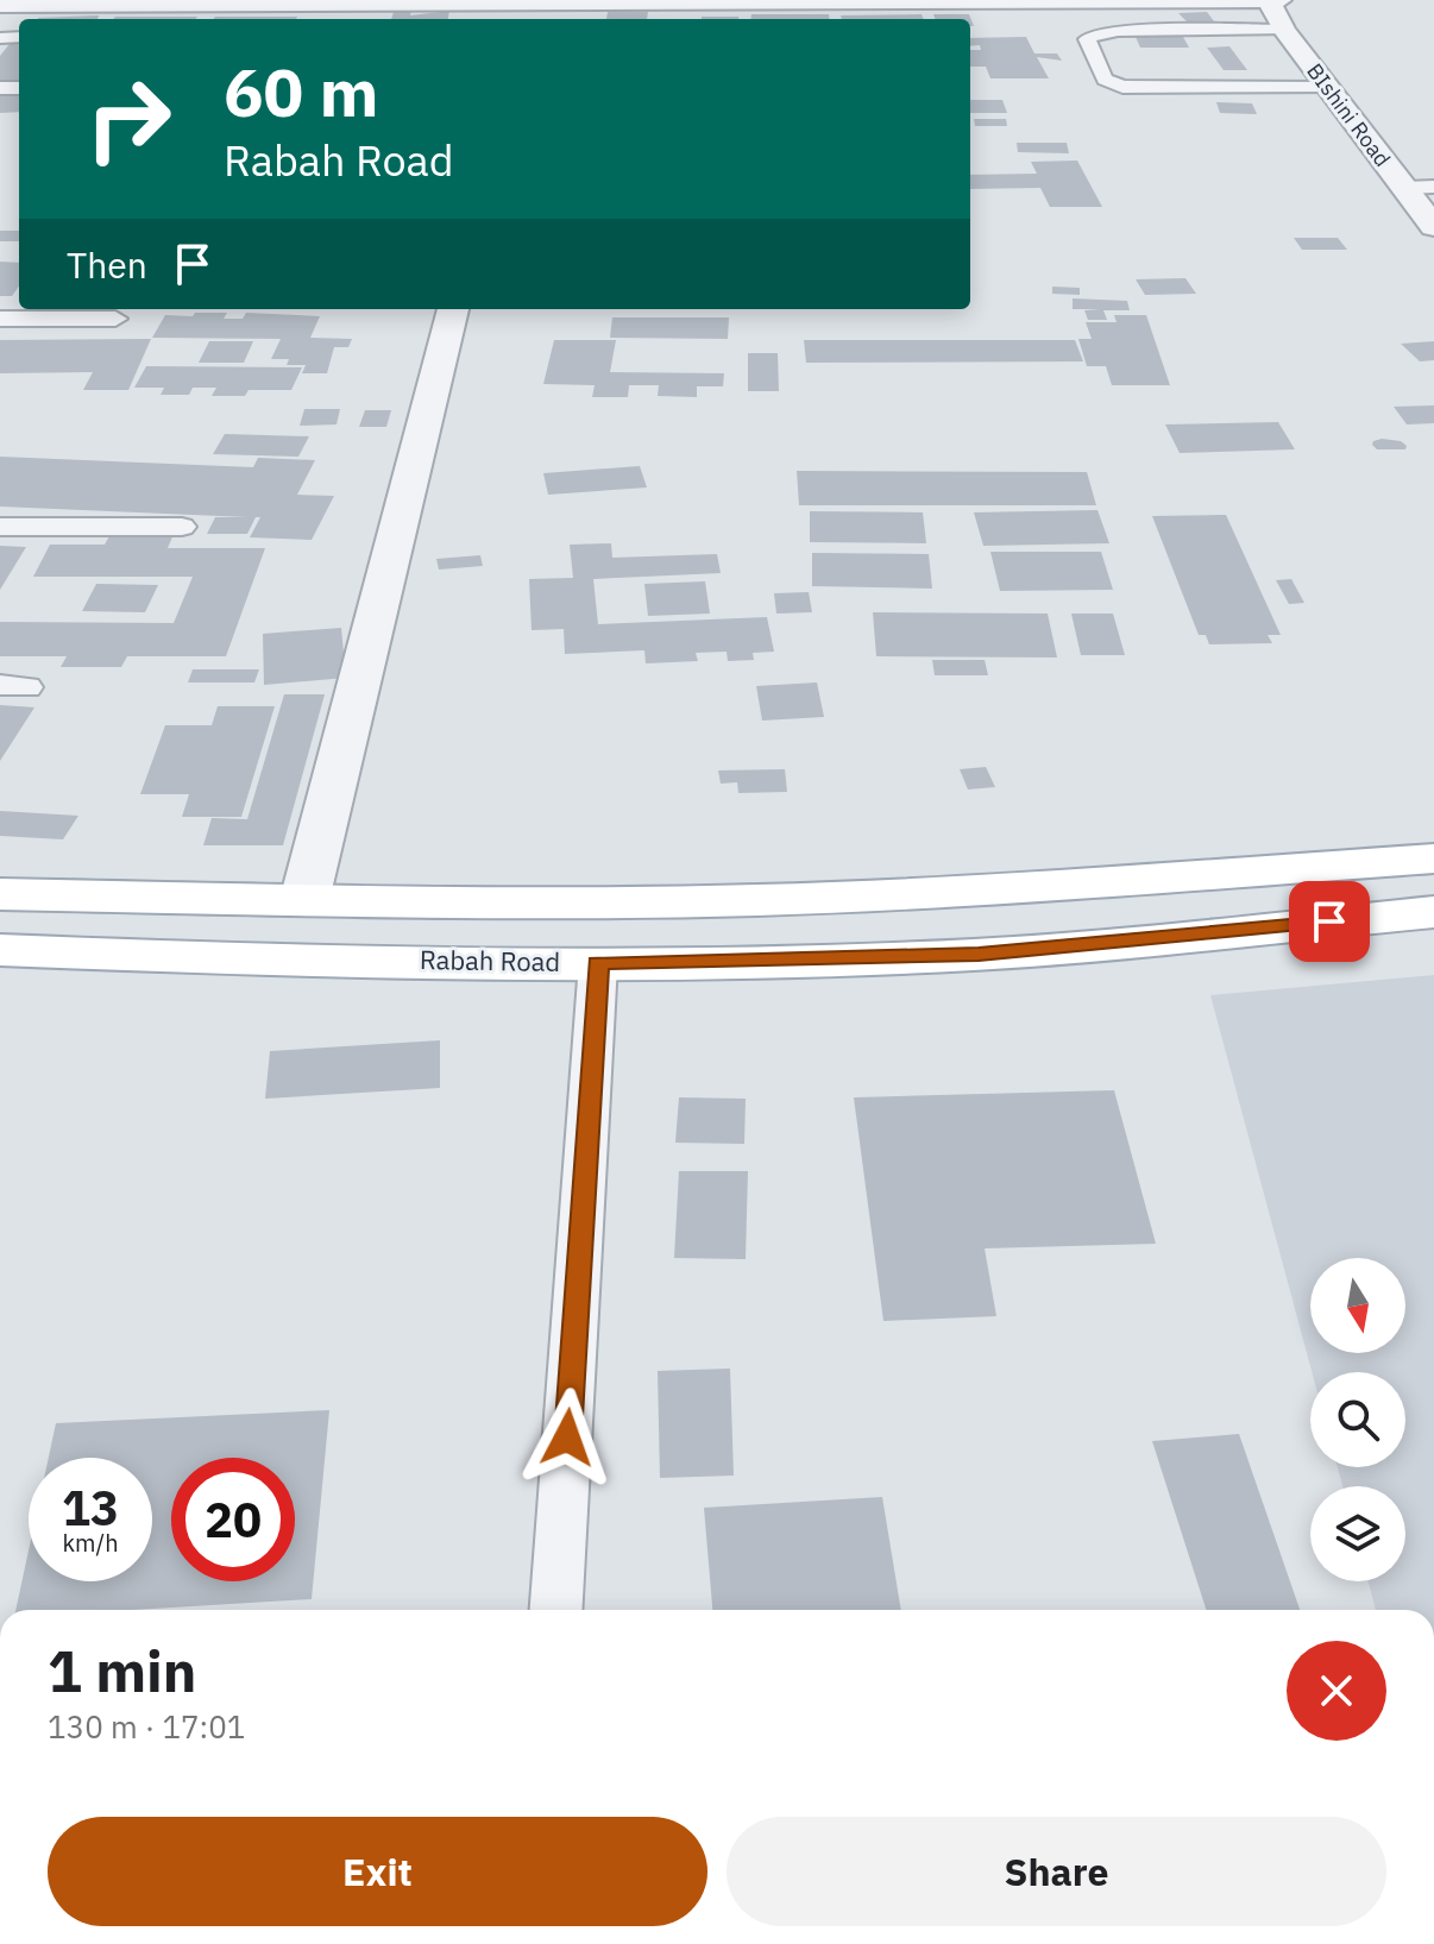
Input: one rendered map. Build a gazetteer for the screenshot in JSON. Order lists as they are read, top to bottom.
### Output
{
  "streets": {
    "main road": ["Rabah Road"],
    "street": ["BIshini Road"]
  },
  "north": "bottom",
  "page": {
    "turn": ["60 m", "Rabah Road"],
    "then": "Then",
    "speed": "13 km/h",
    "limit": "20",
    "heading": ["1 min", "130 m · 17:01"],
    "buttons": ["Exit", "Share"]
  }
}
